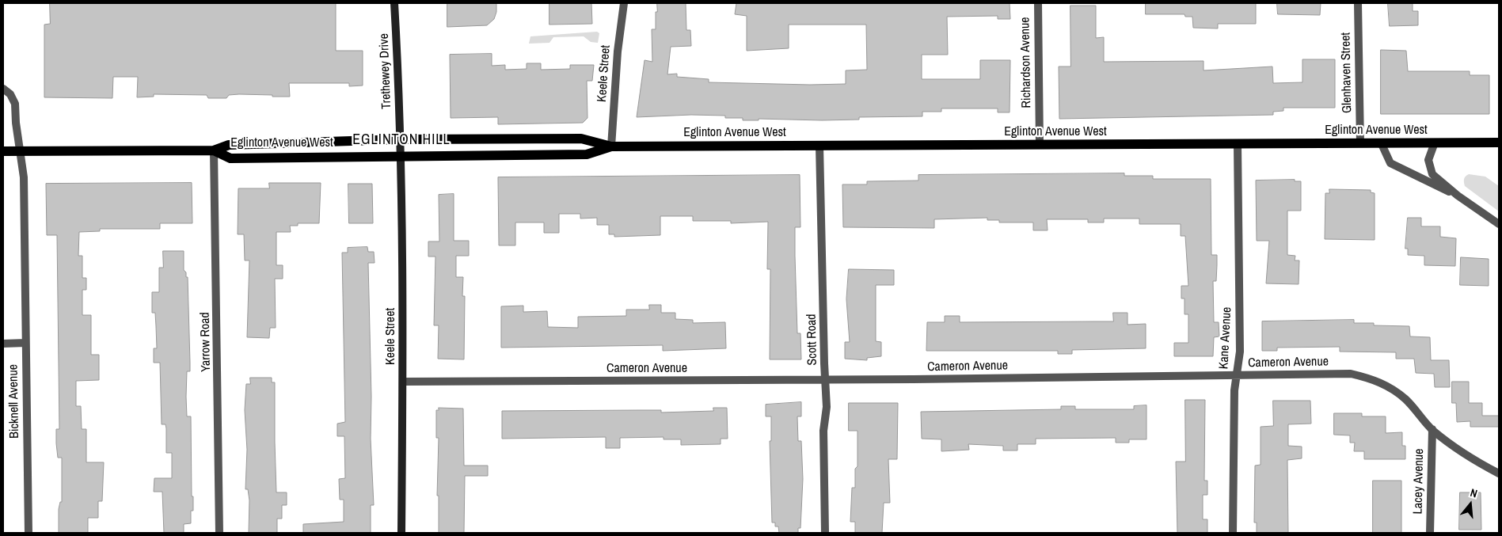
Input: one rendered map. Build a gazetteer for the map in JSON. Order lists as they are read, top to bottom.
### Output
{
  "streets": {
    "main road": ["Trethewey Drive", "Keele Street", "Eglinton Avenue West"],
    "street": [
      "Richardson Avenue",
      "Glenhaven Street",
      "Kane Avenue",
      "Scott Road",
      "Yarrow Road",
      "Cameron Avenue",
      "Bicknell Avenue",
      "Lacey Avenue"
    ]
  },
  "crossings": [
    ["Richardson Avenue", "Eglinton Avenue West"],
    ["Trethewey Drive", "Keele Street"],
    ["Trethewey Drive", "Eglinton Avenue West"],
    ["Glenhaven Street", "Eglinton Avenue West"],
    ["Keele Street", "Eglinton Avenue West"],
    ["Keele Street", "Cameron Avenue"],
    ["Eglinton Avenue West", "Kane Avenue"],
    ["Eglinton Avenue West", "Scott Road"],
    ["Eglinton Avenue West", "Yarrow Road"],
    ["Eglinton Avenue West", "Bicknell Avenue"],
    ["Kane Avenue", "Cameron Avenue"],
    ["Scott Road", "Cameron Avenue"],
    ["Cameron Avenue", "Lacey Avenue"]
  ],
  "districts": ["EGLINTON HILL"],
  "north": "top"
}
